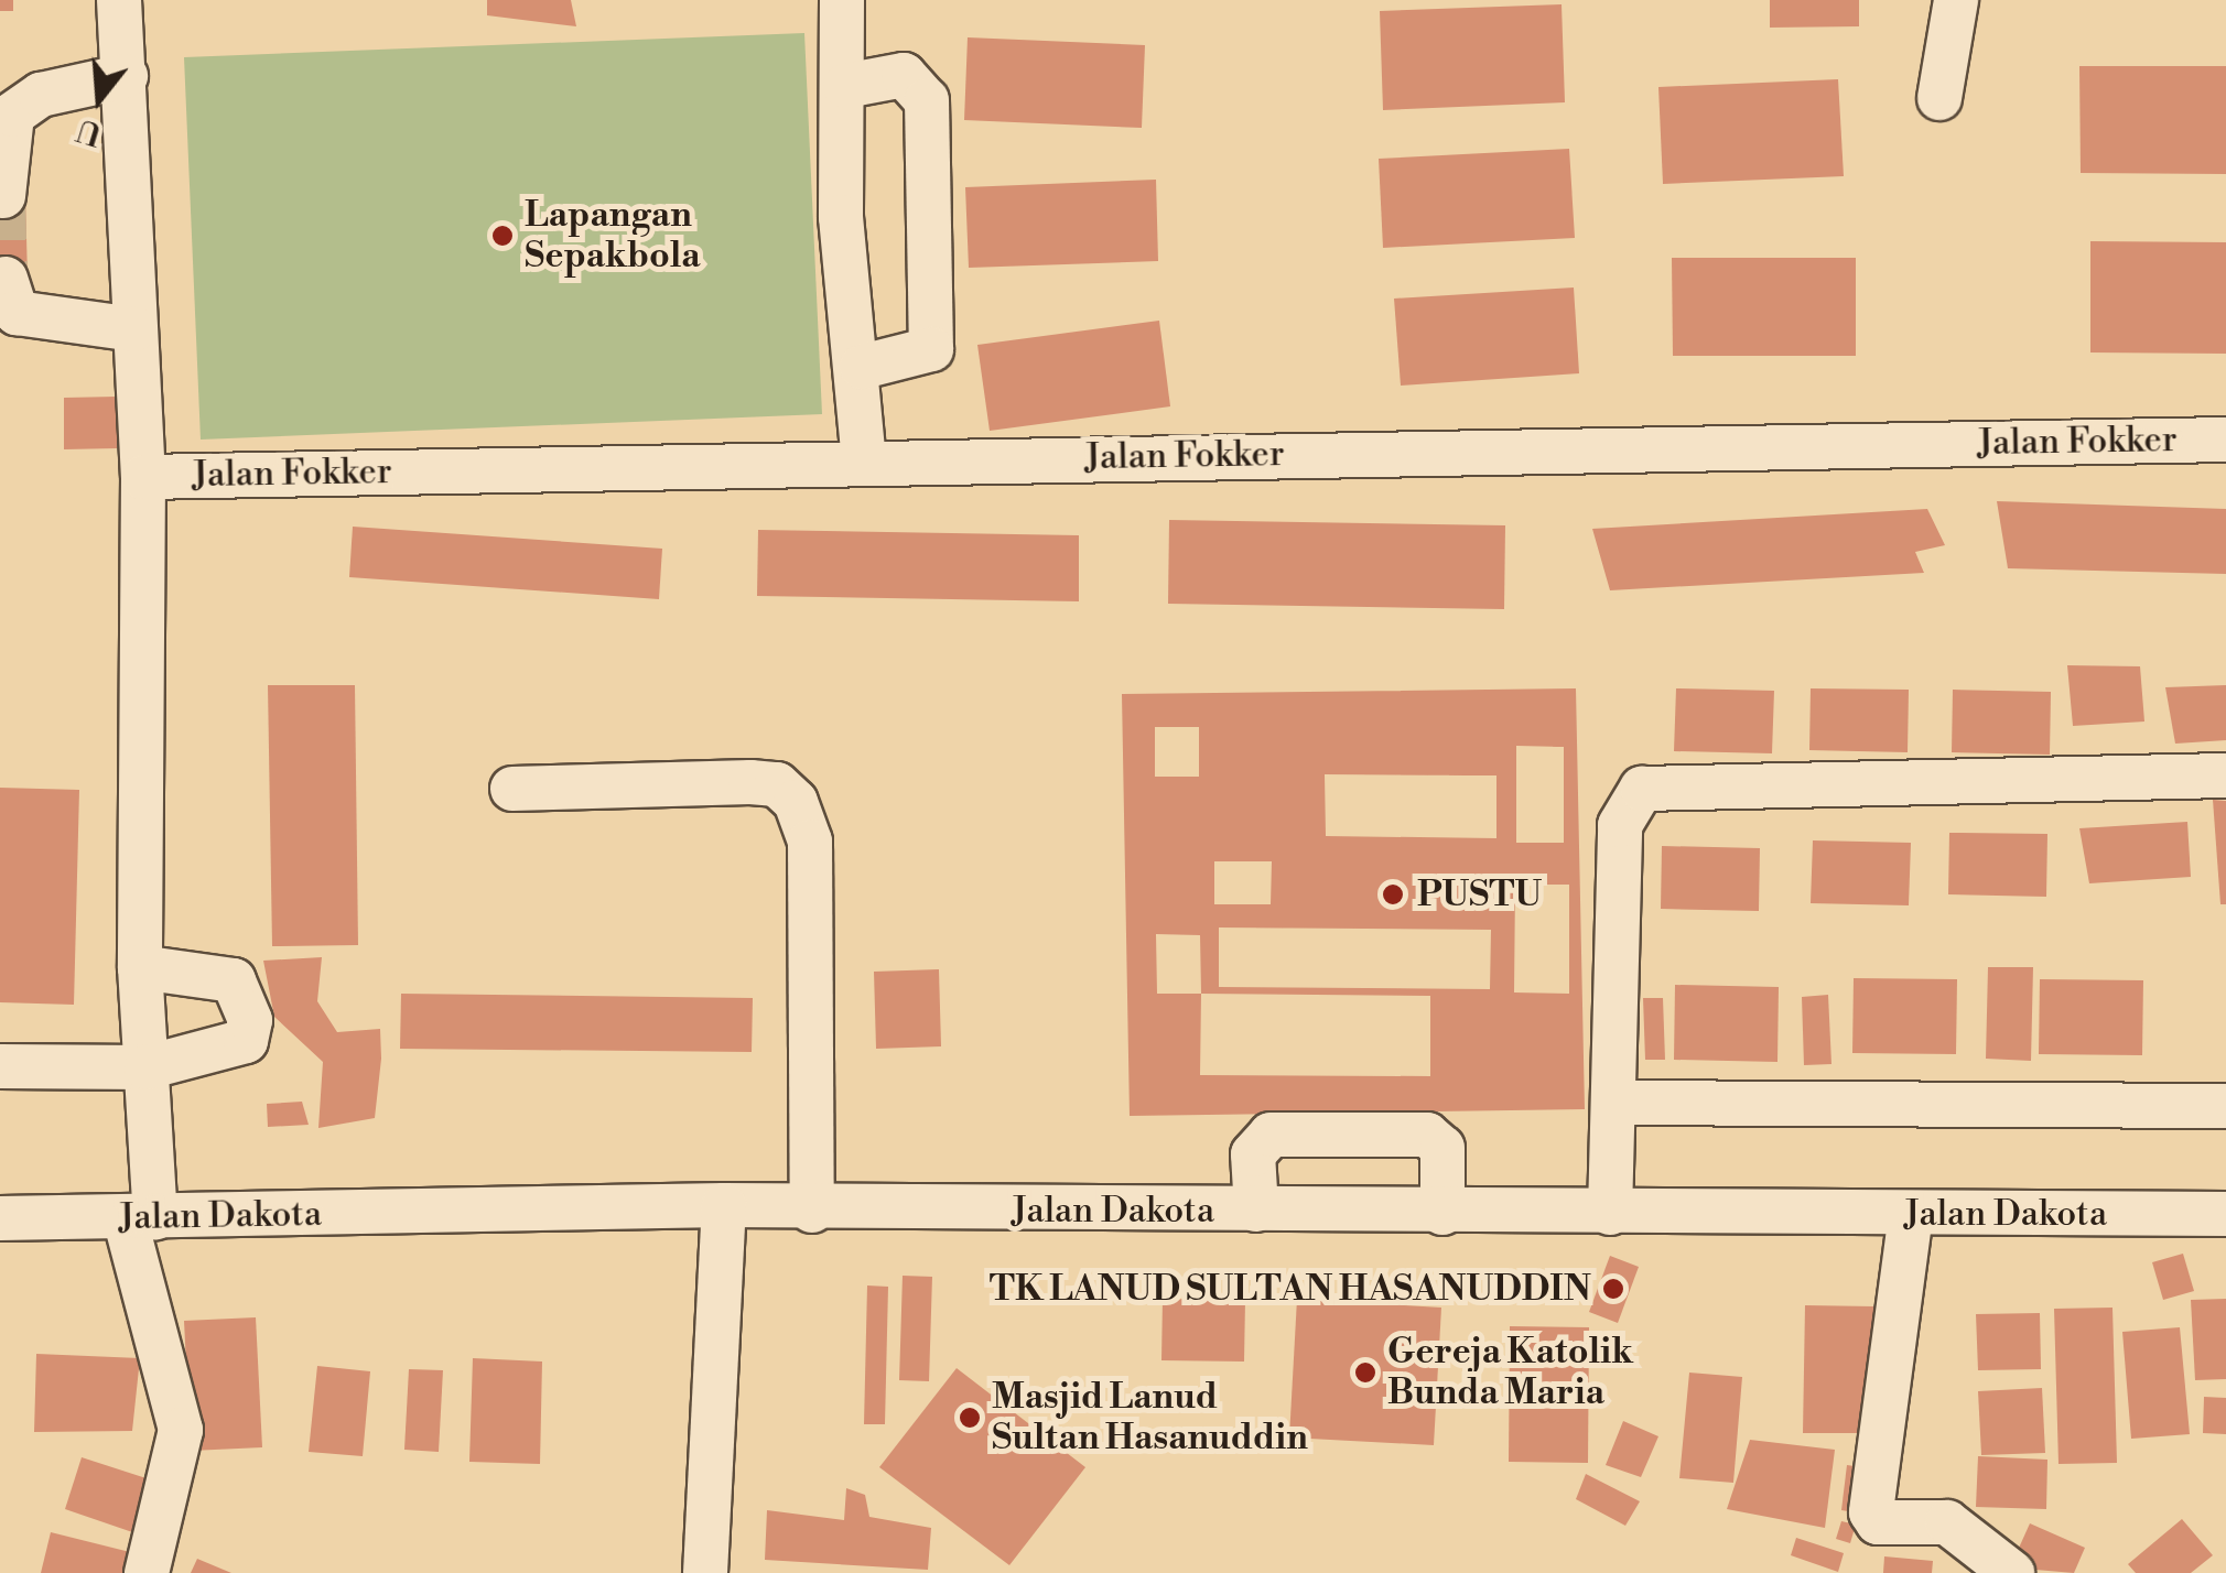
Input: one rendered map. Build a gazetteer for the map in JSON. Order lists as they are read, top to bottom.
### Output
{
  "streets": {
    "street": ["Jalan Fokker", "Jalan Dakota"]
  },
  "places": [
    "Lapangan Sepakbola",
    "PUSTU",
    "TK LANUD SULTAN HASANUDDIN",
    "Gereja Katolik Bunda Maria",
    "Masjid Lanud Sultan Hasanuddin"
  ],
  "north": "bottom"
}
